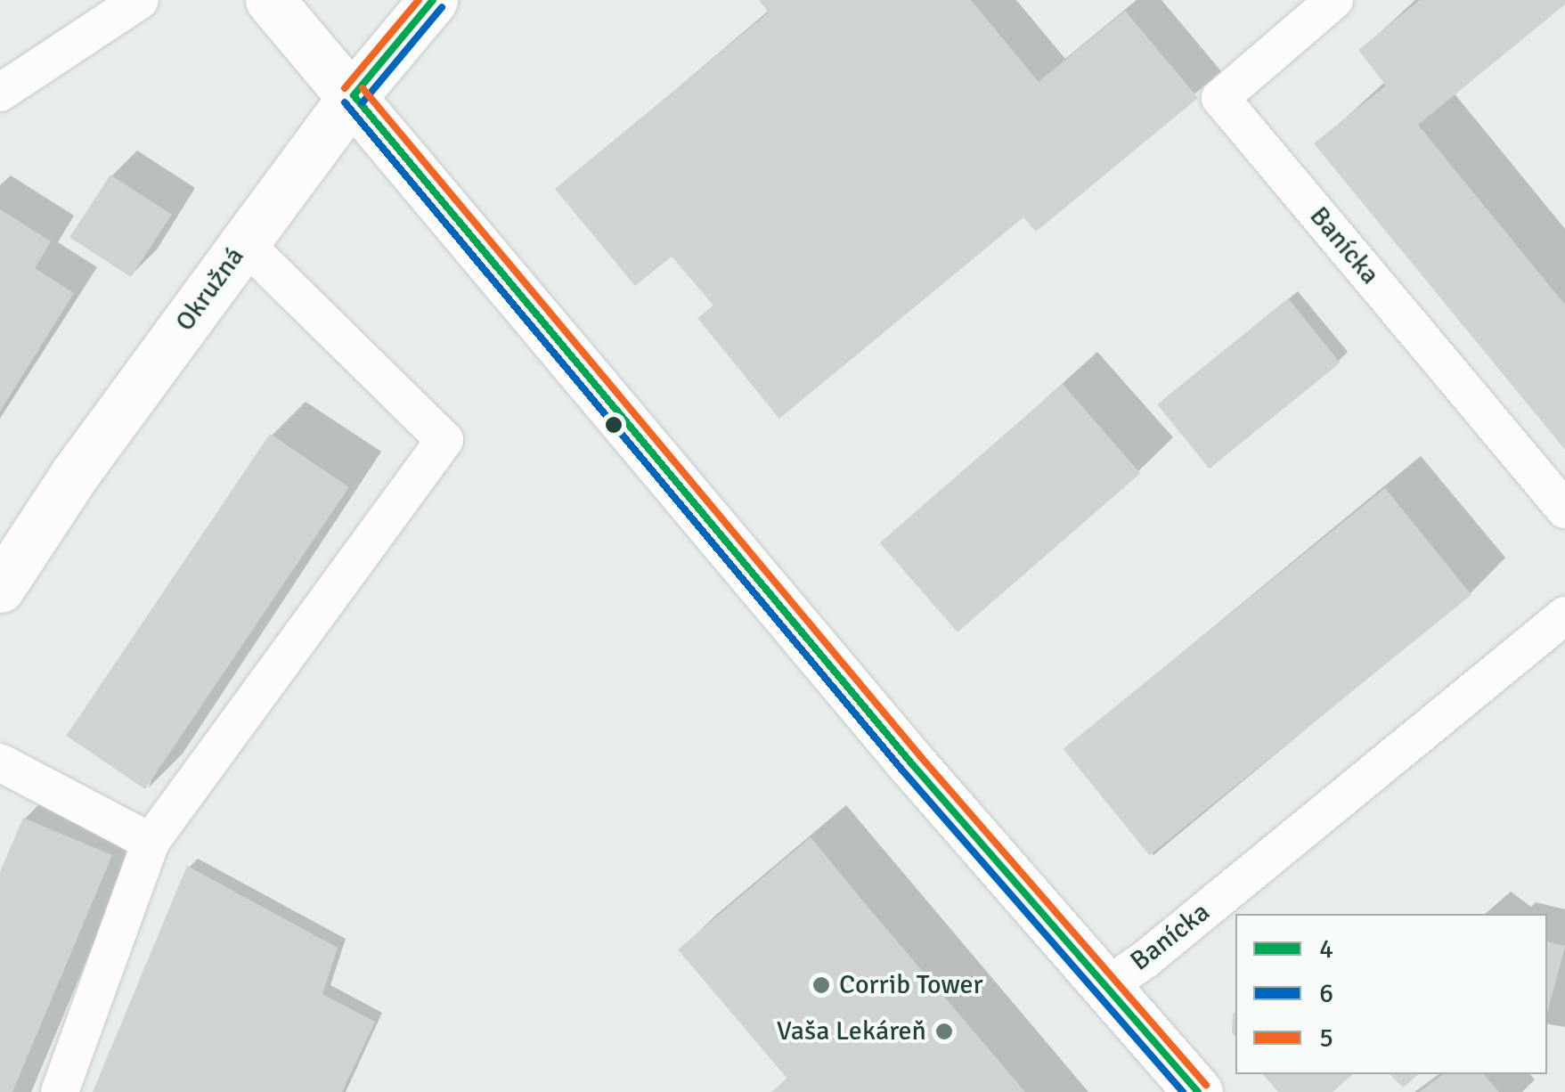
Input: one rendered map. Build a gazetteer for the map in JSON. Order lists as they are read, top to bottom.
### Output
{
  "streets": {
    "street": ["Okružná"],
    "lane": ["Banícka"]
  },
  "places": ["Corrib Tower", "Vaša Lekáreň"],
  "lines": ["transit line 4", "transit line 5", "transit line 6"],
  "legend": ["4", "6", "5"]
}
